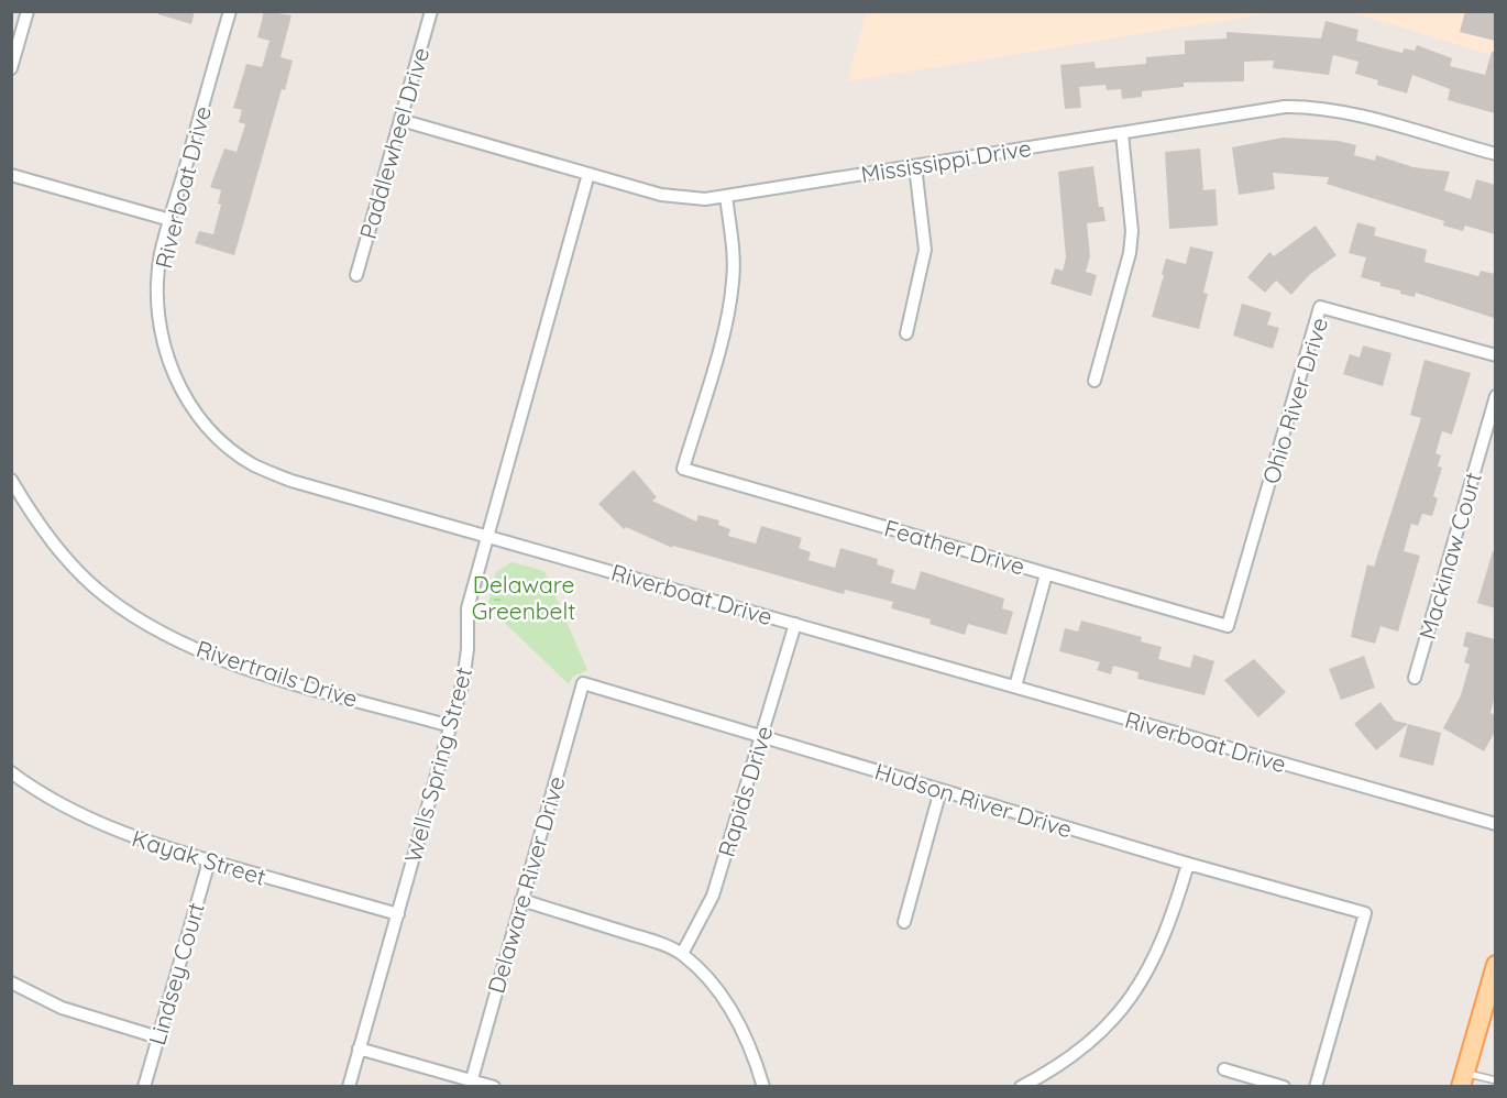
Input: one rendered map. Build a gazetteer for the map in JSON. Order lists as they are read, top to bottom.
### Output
{
  "streets": {
    "street": [
      "Paddlewheel Drive",
      "Mississippi Drive",
      "Riverboat Drive",
      "Ohio River Drive",
      "Feather Drive",
      "Mackinaw Court",
      "Rivertrails Drive",
      "Wells Spring Street",
      "Rapids Drive",
      "Hudson River Drive",
      "Kayak Street",
      "Delaware River Drive",
      "Lindsey Court"
    ]
  },
  "crossings": [
    ["Paddlewheel Drive", "Mississippi Drive"],
    ["Mississippi Drive", "Feather Drive"],
    ["Mississippi Drive", "Wells Spring Street"],
    ["Riverboat Drive", "Wells Spring Street"],
    ["Riverboat Drive", "Rapids Drive"],
    ["Ohio River Drive", "Feather Drive"],
    ["Rivertrails Drive", "Wells Spring Street"],
    ["Wells Spring Street", "Kayak Street"],
    ["Rapids Drive", "Hudson River Drive"],
    ["Hudson River Drive", "Delaware River Drive"],
    ["Kayak Street", "Lindsey Court"]
  ],
  "parks": ["Delaware Greenbelt"]
}
